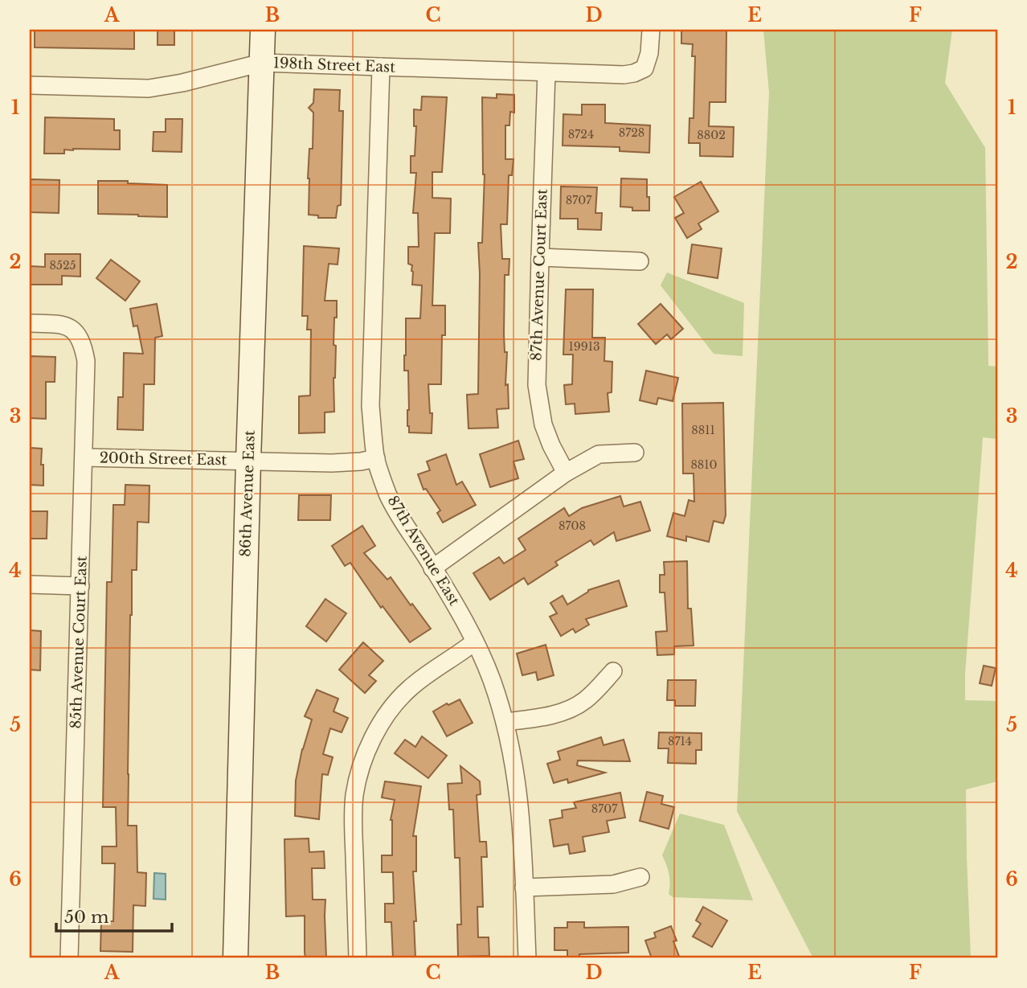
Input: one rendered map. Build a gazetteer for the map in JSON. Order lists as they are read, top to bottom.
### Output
{
  "streets": {
    "street": [
      "198th Street East",
      "87th Avenue Court East",
      "200th Street East",
      "86th Avenue East",
      "87th Avenue East",
      "85th Avenue Court East"
    ]
  },
  "crossings": [
    ["198th Street East", "87th Avenue Court East"],
    ["198th Street East", "86th Avenue East"],
    ["198th Street East", "87th Avenue East"],
    ["200th Street East", "86th Avenue East"],
    ["200th Street East", "87th Avenue East"],
    ["200th Street East", "85th Avenue Court East"]
  ],
  "house_numbers": [
    "8728",
    "8724",
    "8802",
    "8707",
    "8525",
    "19913",
    "8811",
    "8810",
    "8708",
    "8714",
    "8707"
  ],
  "scale_bar": "50 m",
  "grid": {
    "columns": [
      "A",
      "B",
      "C",
      "D",
      "E",
      "F"
    ],
    "rows": [
      "1",
      "2",
      "3",
      "4",
      "5",
      "6"
    ]
  }
}
